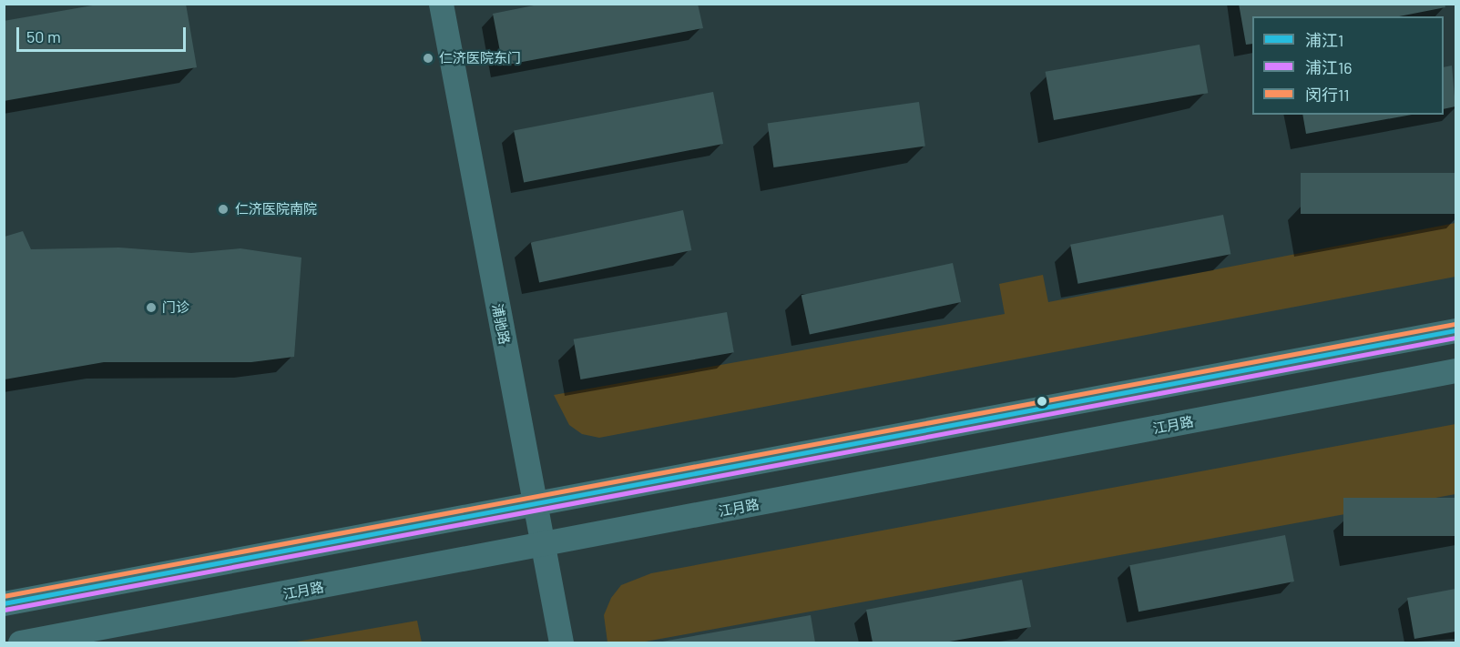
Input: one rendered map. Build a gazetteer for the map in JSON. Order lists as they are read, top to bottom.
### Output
{
  "streets": {
    "street": ["浦驰路", "江月路"]
  },
  "crossings": [
    ["浦驰路", "江月路"]
  ],
  "places": ["仁济医院东门", "仁济医院南院", "门诊"],
  "lines": ["transit line 闵行11", "transit line 浦江1", "transit line 浦江16"],
  "legend": ["浦江1", "浦江16", "闵行11"],
  "scale_bar": "50 m"
}
